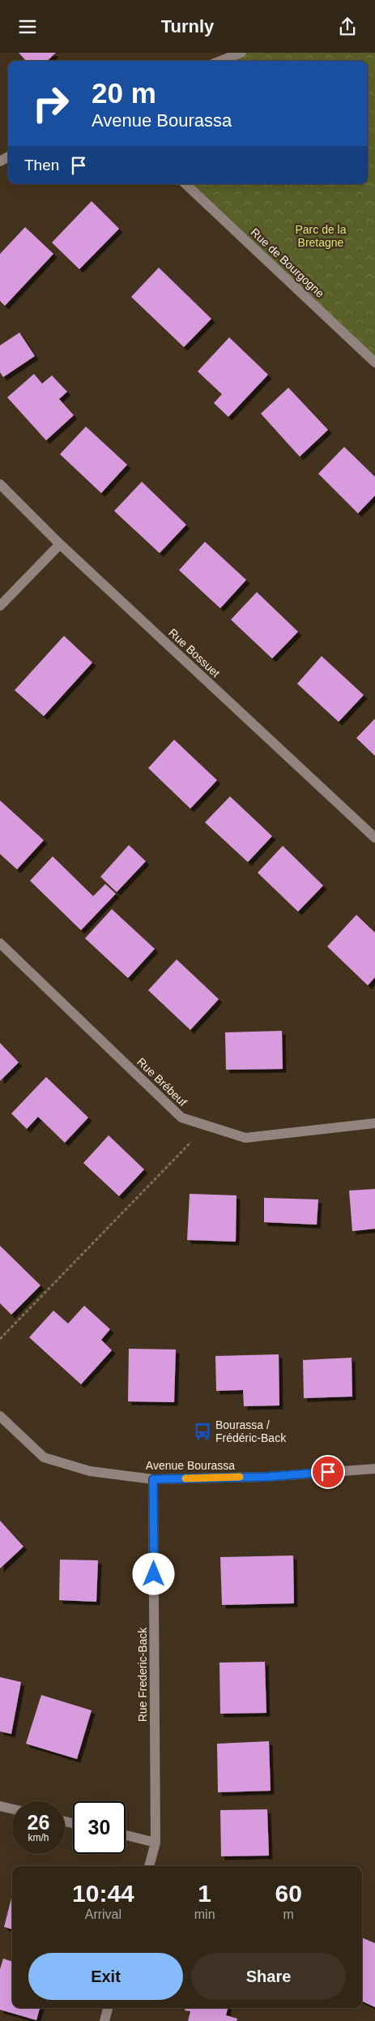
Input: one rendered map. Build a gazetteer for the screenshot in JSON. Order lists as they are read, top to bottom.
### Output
{
  "streets": {
    "street": [
      "Rue de Bourgogne",
      "Rue Bossuet",
      "Rue Brébeuf",
      "Avenue Bourassa",
      "Rue Frederic-Back"
    ]
  },
  "crossings": [
    ["Avenue Bourassa", "Rue Frederic-Back"]
  ],
  "parks": ["Parc de la Bretagne"],
  "places": {
    "bus stop": ["Bourassa / Frédéric-Back"]
  },
  "page": {
    "header": "Turnly",
    "turn": ["20 m", "Avenue Bourassa"],
    "then": "Then",
    "speed": "26 km/h",
    "limit": "30",
    "eta": [
      "10:44",
      "Arrival",
      "1",
      "min",
      "60",
      "m"
    ],
    "buttons": ["Exit", "Share"]
  }
}
